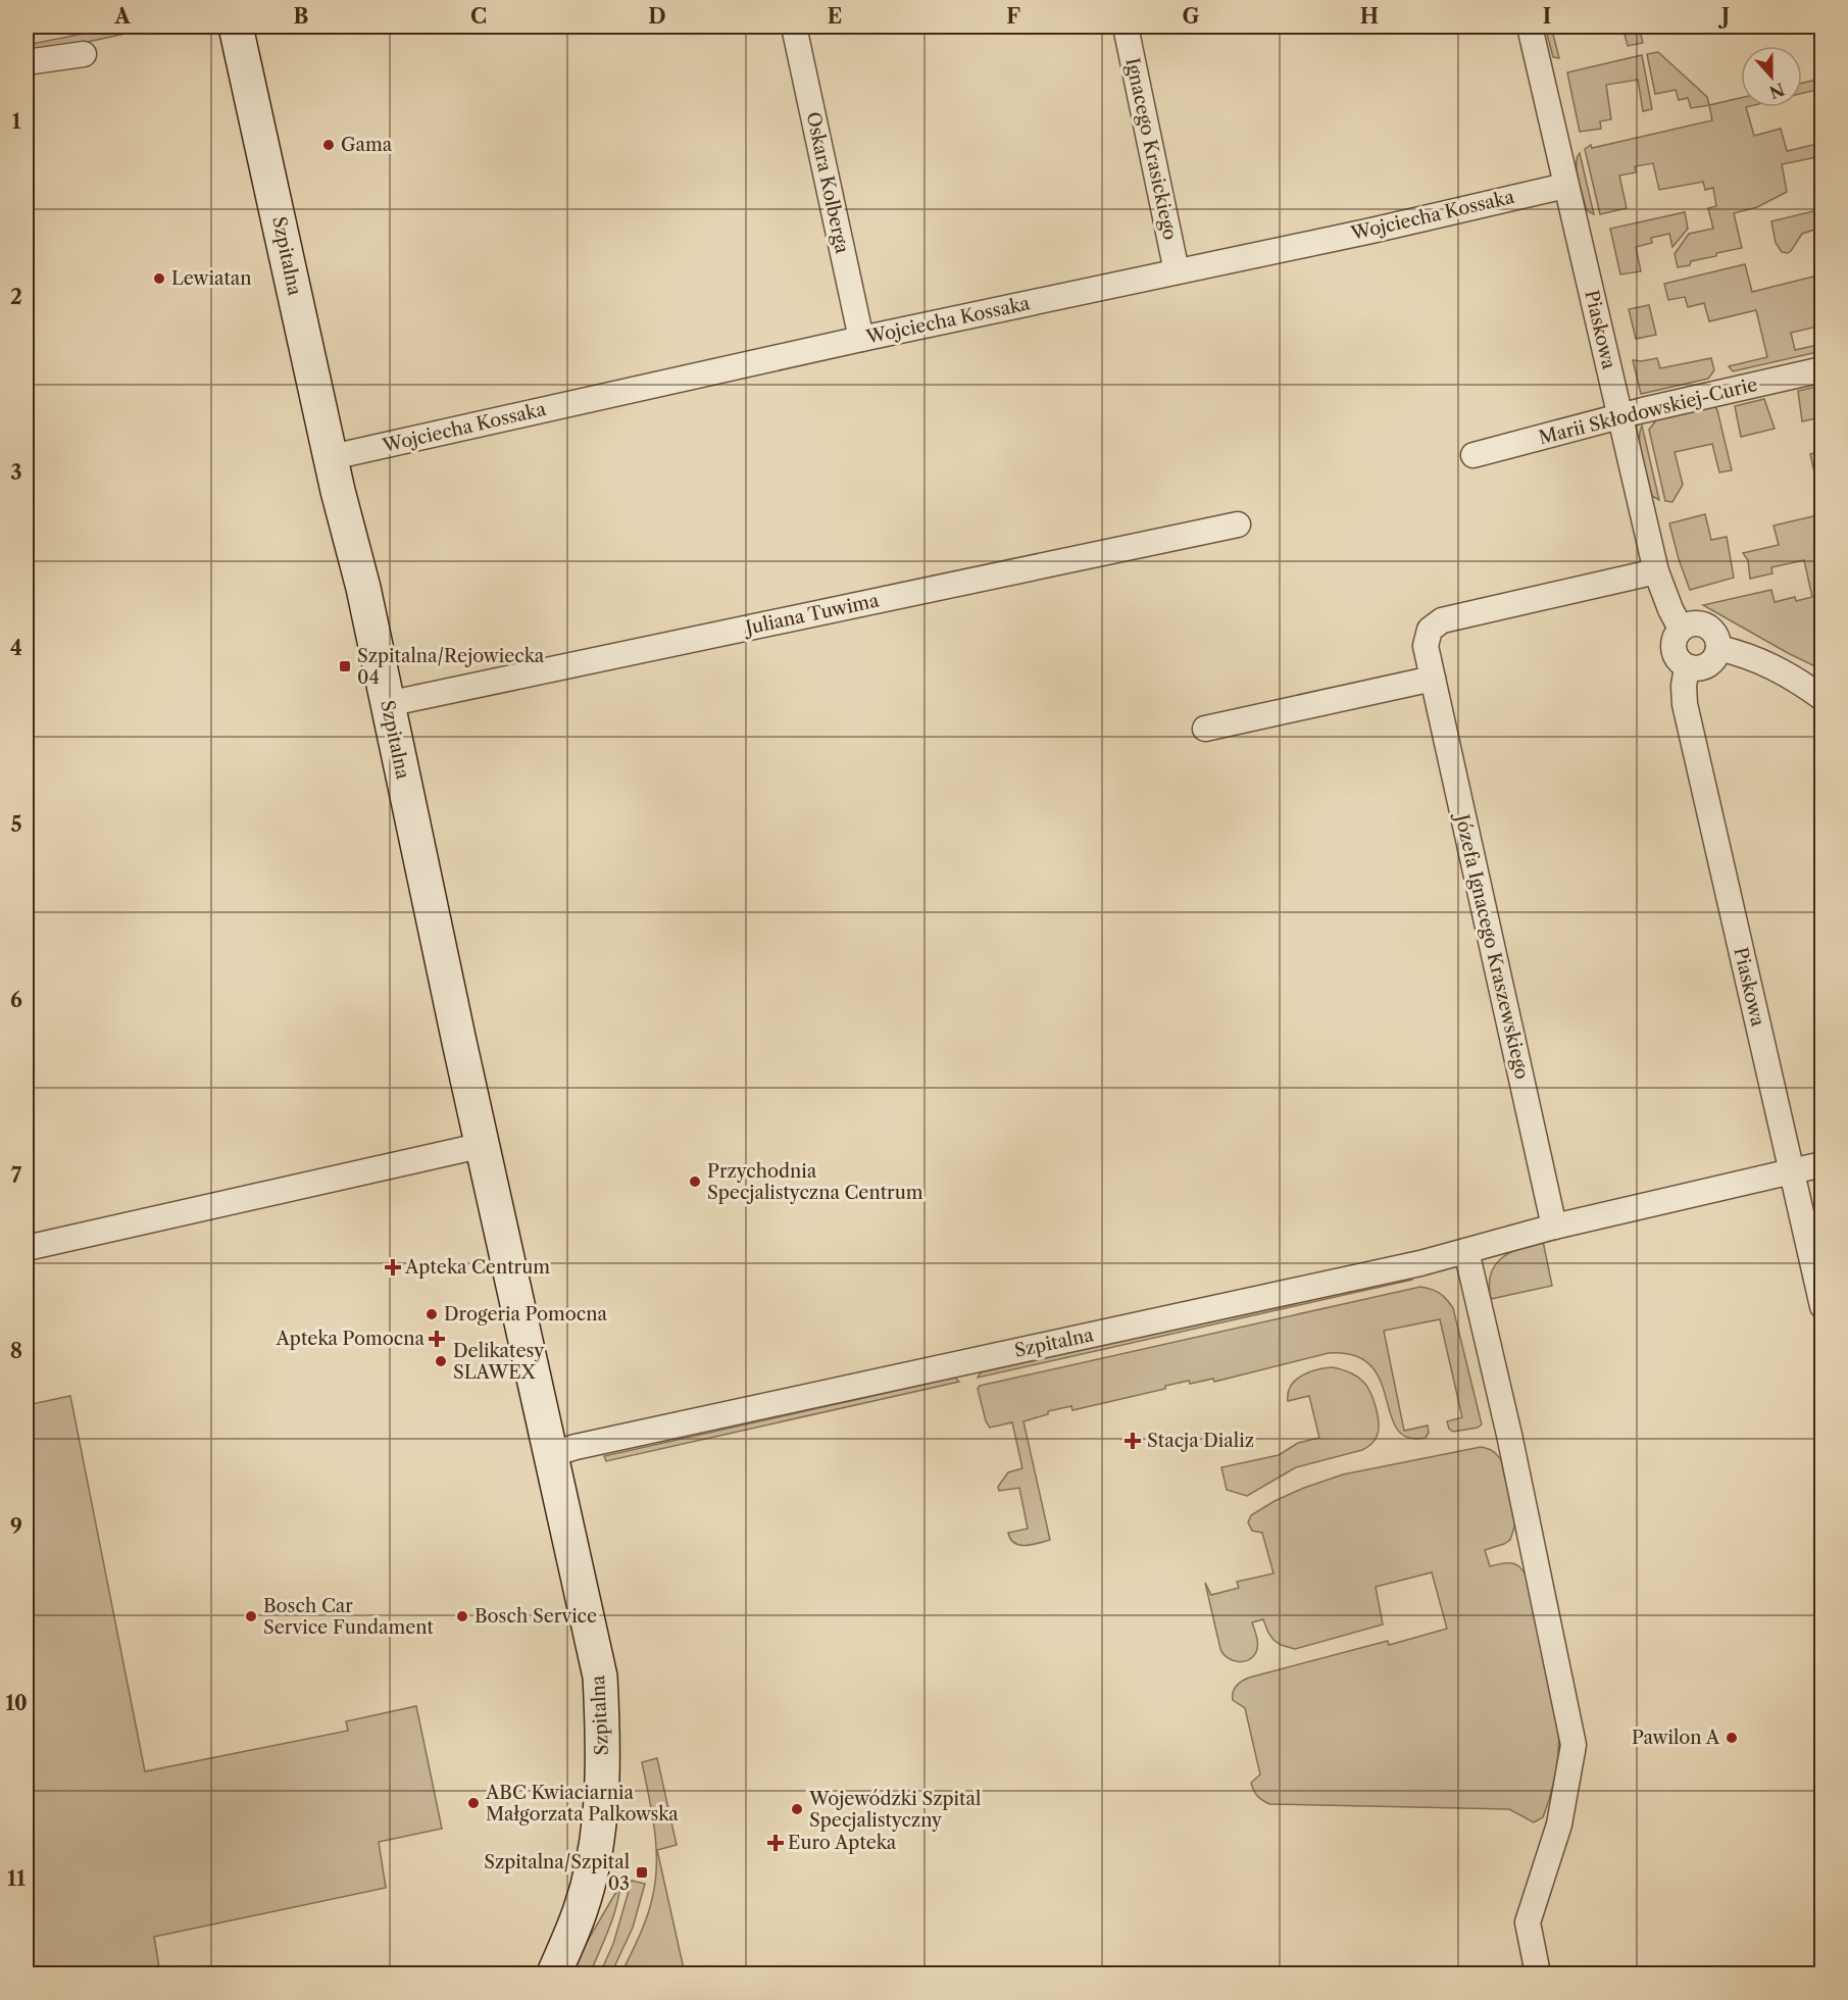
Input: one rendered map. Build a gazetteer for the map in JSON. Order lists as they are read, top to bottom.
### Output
{
  "streets": {
    "street": [
      "Ignacego Krasickiego",
      "Oskara Kolberga",
      "Wojciecha Kossaka",
      "Szpitalna",
      "Piaskowa",
      "Marii Skłodowskiej-Curie",
      "Juliana Tuwima",
      "Józefa Ignacego Kraszewskiego"
    ]
  },
  "crossings": [
    ["Ignacego Krasickiego", "Wojciecha Kossaka"],
    ["Oskara Kolberga", "Wojciecha Kossaka"],
    ["Wojciecha Kossaka", "Szpitalna"],
    ["Wojciecha Kossaka", "Piaskowa"],
    ["Szpitalna", "Juliana Tuwima"],
    ["Szpitalna", "Józefa Ignacego Kraszewskiego"],
    ["Piaskowa", "Marii Skłodowskiej-Curie"],
    ["Piaskowa", "Józefa Ignacego Kraszewskiego"]
  ],
  "places": {
    "other": [
      "Gama",
      "Lewiatan",
      "Przychodnia Specjalistyczna Centrum",
      "Drogeria Pomocna",
      "Delikatesy SLAWEX",
      "Bosch Car Service Fundament",
      "Bosch Service",
      "Pawilon A",
      "ABC Kwiaciarnia Małgorzata Palkowska",
      "Wojewódzki Szpital Specjalistyczny"
    ],
    "transit": ["Szpitalna/Rejowiecka 04", "Szpitalna/Szpital 03"],
    "health": [
      "Apteka Centrum",
      "Apteka Pomocna",
      "Stacja Dializ",
      "Euro Apteka"
    ]
  },
  "north": "bottom",
  "grid": {
    "columns": [
      "A",
      "B",
      "C",
      "D",
      "E",
      "F",
      "G",
      "H",
      "I",
      "J"
    ],
    "rows": [
      "1",
      "2",
      "3",
      "4",
      "5",
      "6",
      "7",
      "8",
      "9",
      "10",
      "11"
    ]
  }
}
